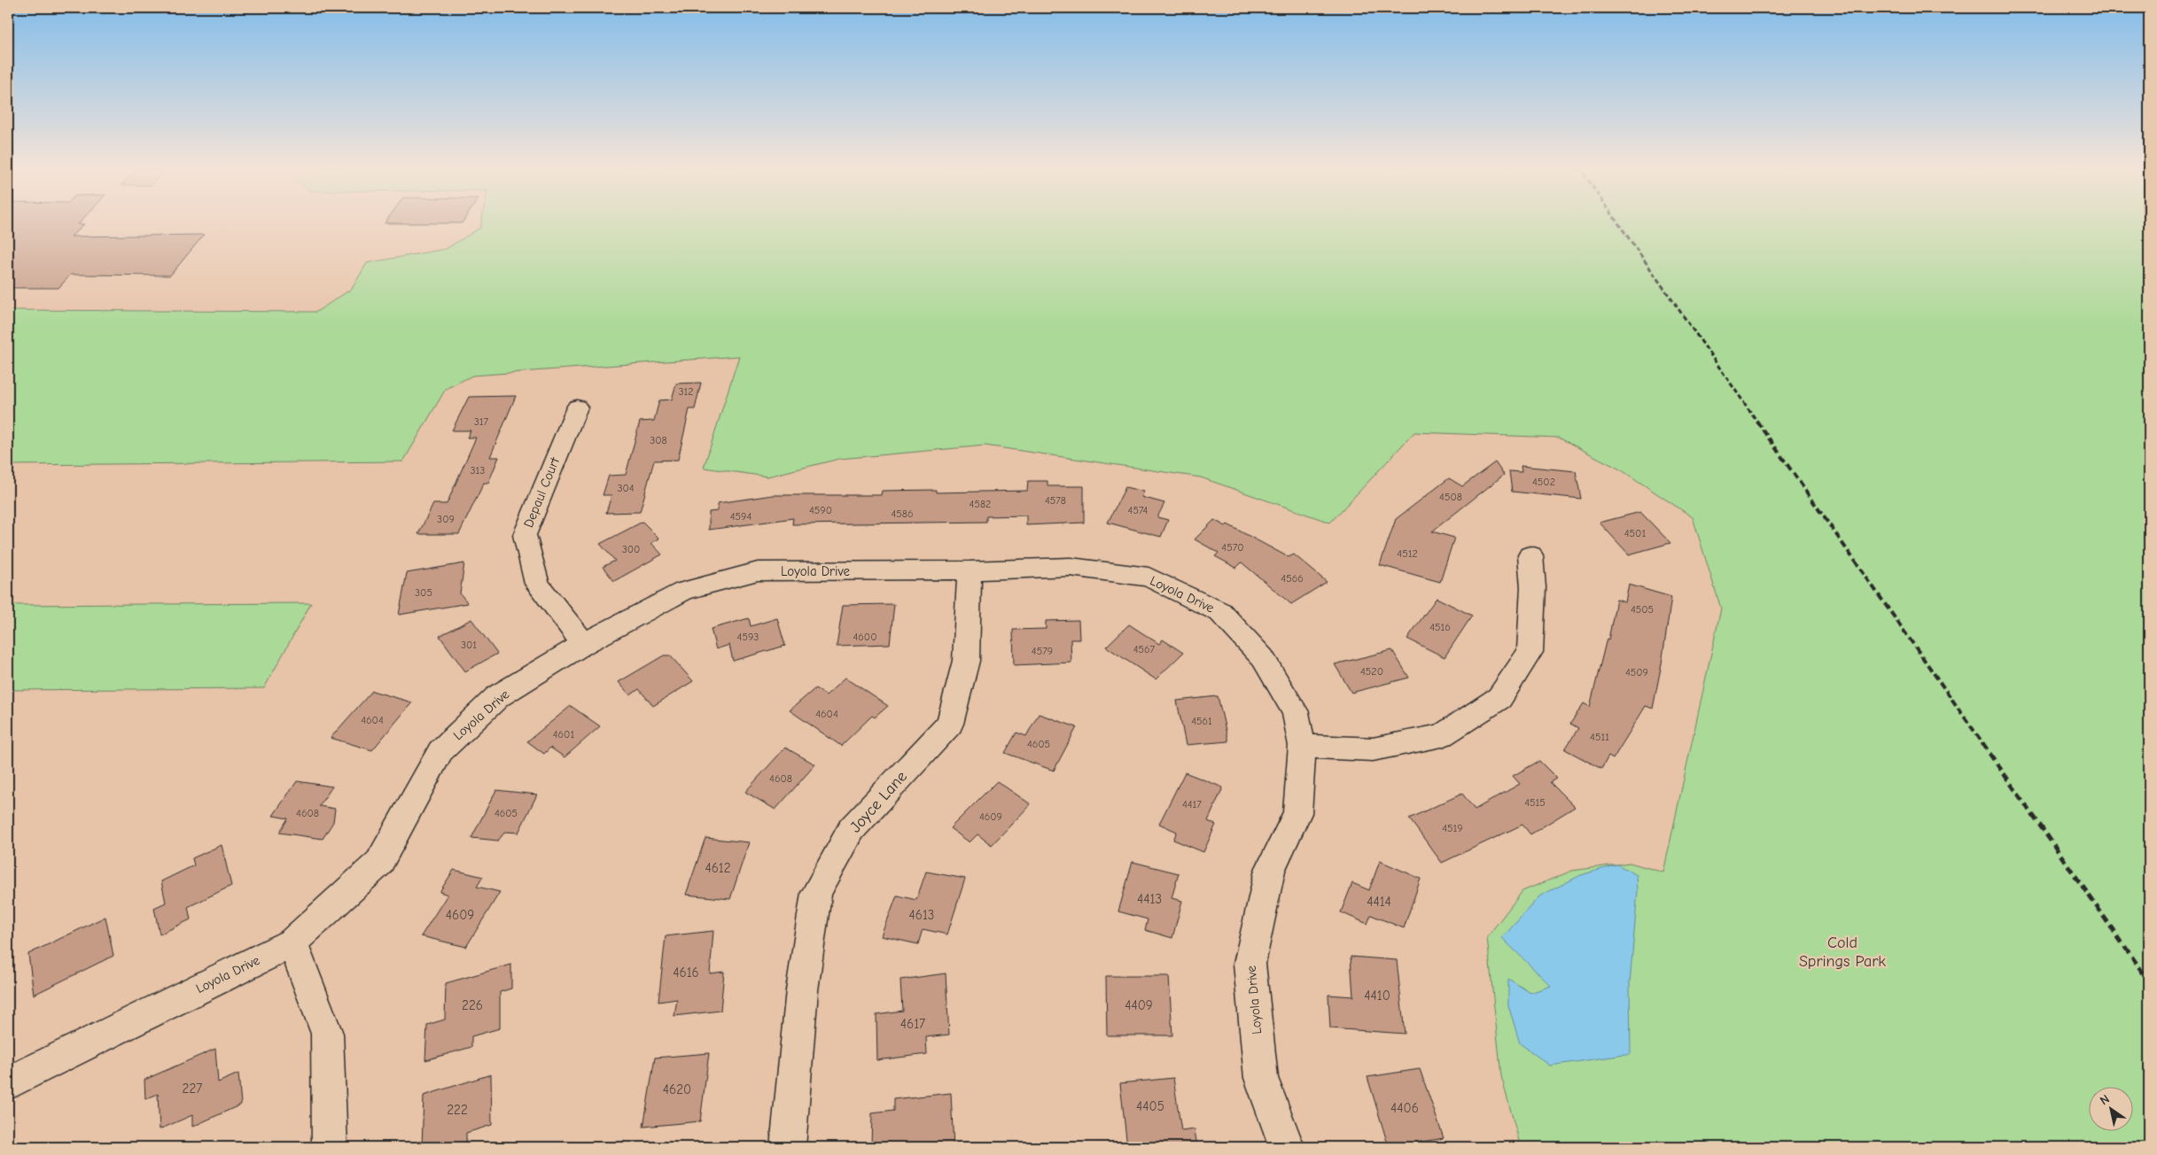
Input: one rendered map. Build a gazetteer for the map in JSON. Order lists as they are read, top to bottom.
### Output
{
  "streets": {
    "street": ["Depaul Court", "Loyola Drive", "Joyce Lane"]
  },
  "crossings": [
    ["Depaul Court", "Loyola Drive"],
    ["Loyola Drive", "Joyce Lane"]
  ],
  "parks": ["Cold Springs Park"],
  "house_numbers": [
    "312",
    "317",
    "308",
    "313",
    "4502",
    "304",
    "4508",
    "4578",
    "4582",
    "4590",
    "4574",
    "4586",
    "4594",
    "309",
    "4501",
    "4570",
    "300",
    "4512",
    "4566",
    "305",
    "4505",
    "4516",
    "4593",
    "4600",
    "301",
    "4567",
    "4579",
    "4520",
    "4509",
    "4604",
    "4604",
    "4561",
    "4601",
    "4511",
    "4605",
    "4608",
    "4515",
    "4417",
    "4608",
    "4605",
    "4609",
    "4519",
    "4612",
    "4413",
    "4414",
    "4609",
    "4613",
    "4616",
    "4410",
    "226",
    "4409",
    "4617",
    "227",
    "4620",
    "4405",
    "4406",
    "222"
  ],
  "north": "top left"
}
